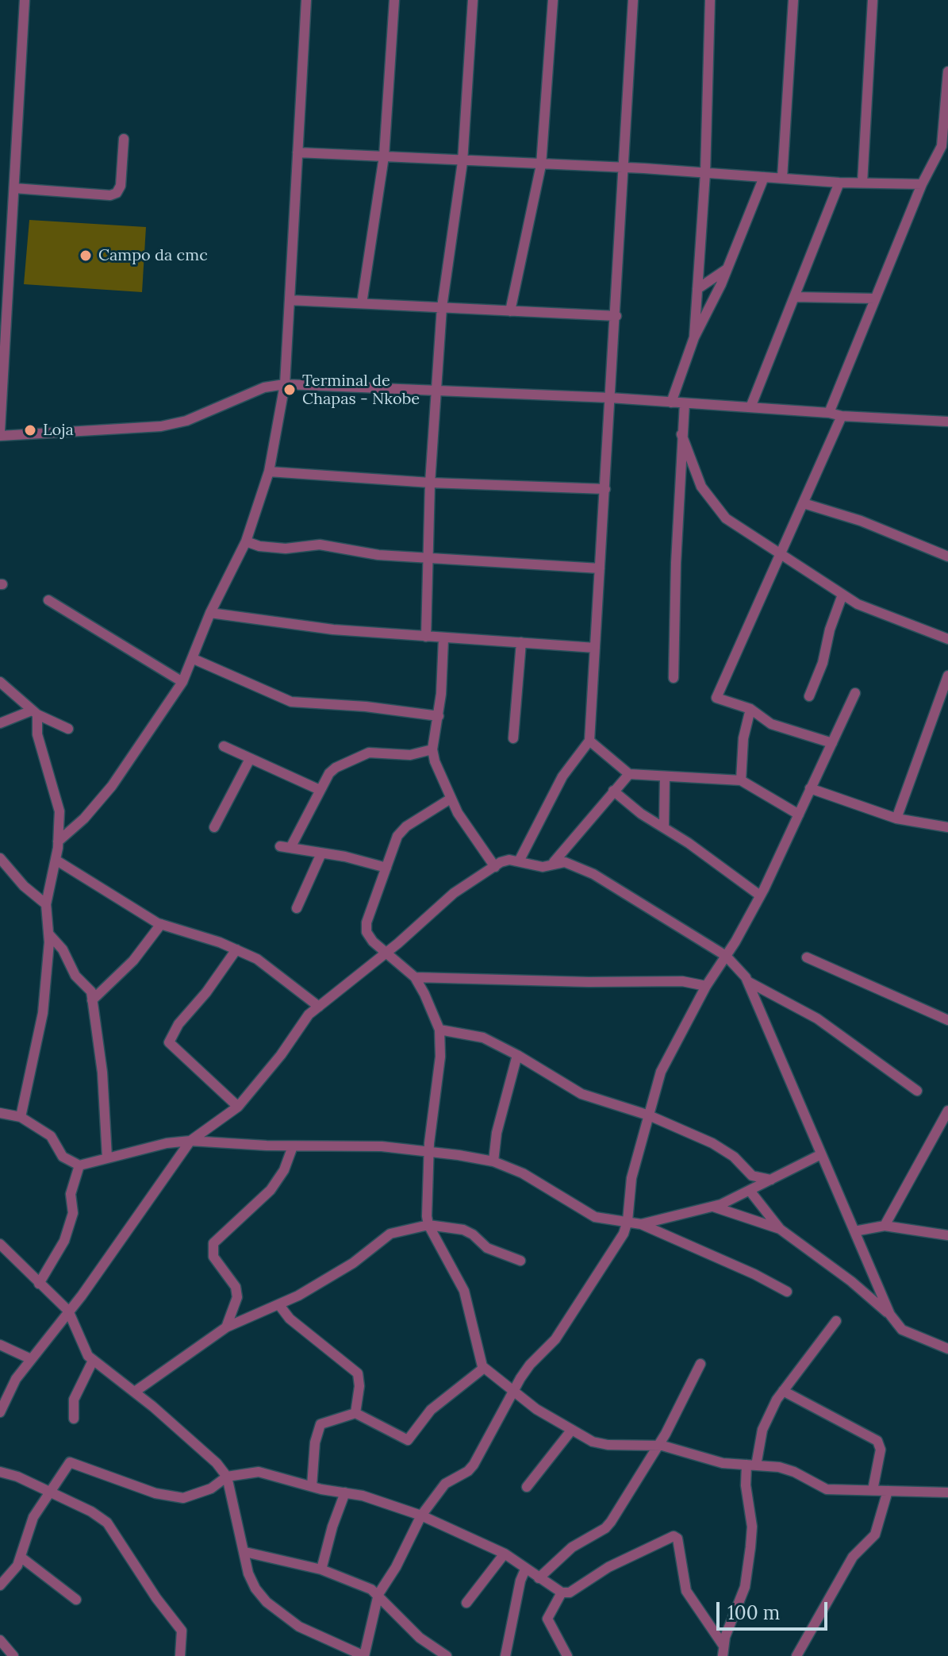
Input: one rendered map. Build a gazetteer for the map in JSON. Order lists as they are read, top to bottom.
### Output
{
  "places": ["Campo da cmc", "Terminal de Chapas - Nkobe", "Loja"],
  "scale_bar": "100 m"
}
